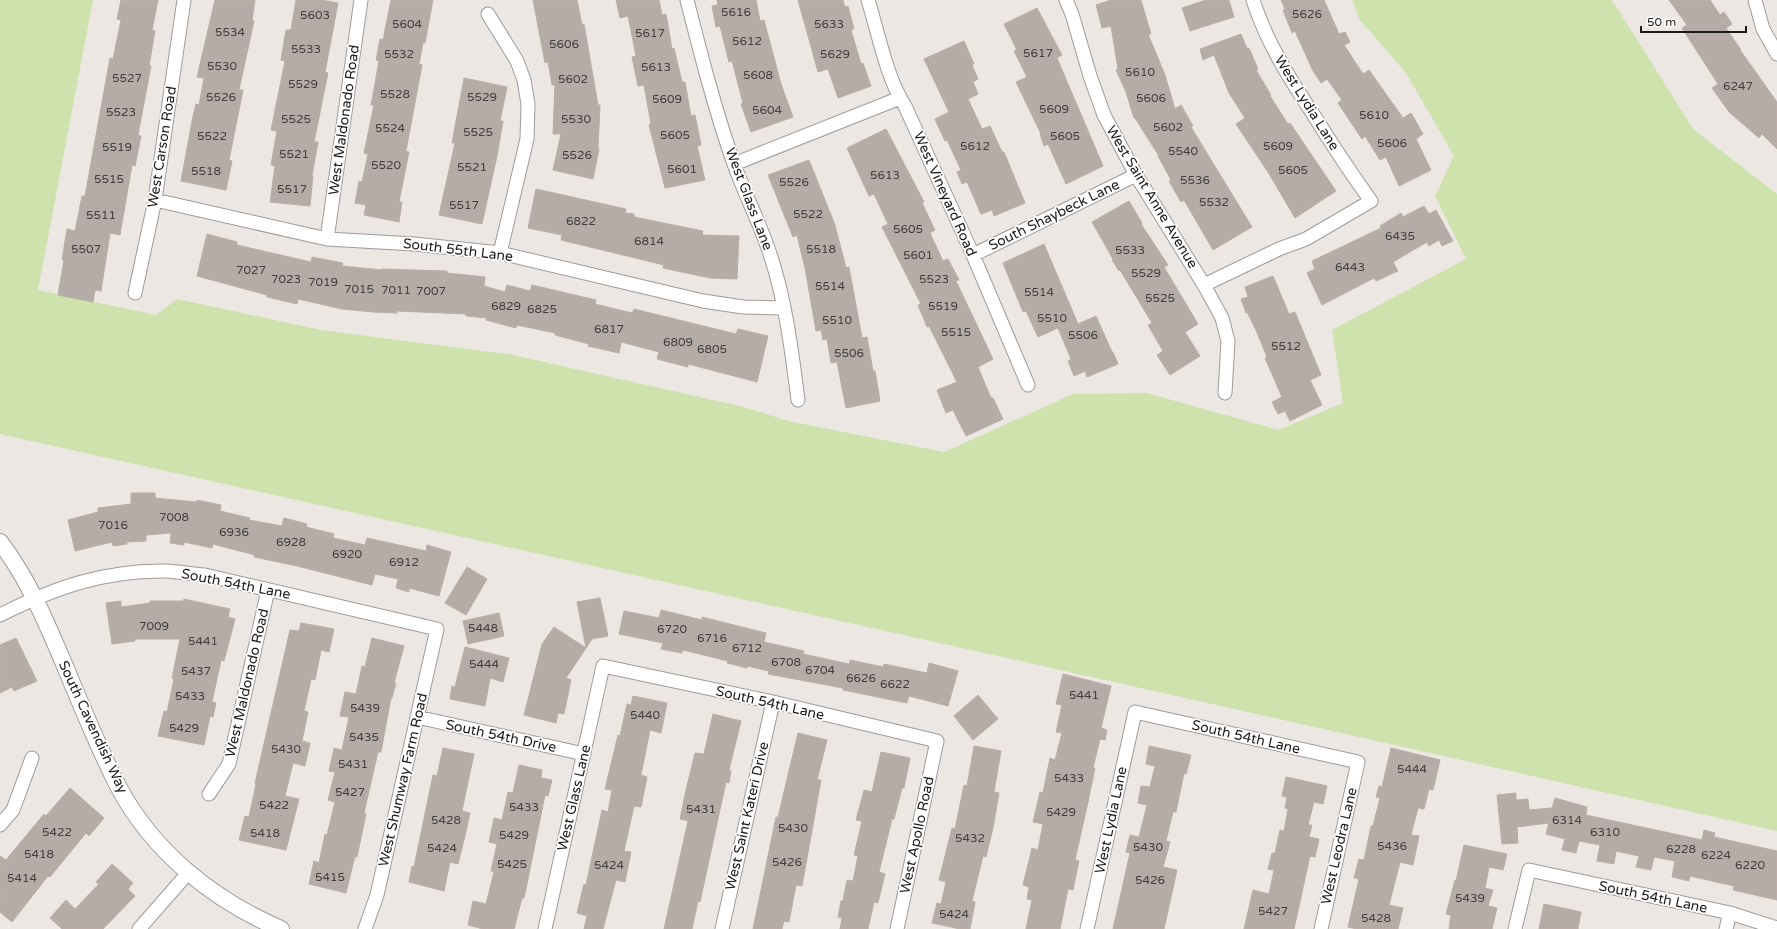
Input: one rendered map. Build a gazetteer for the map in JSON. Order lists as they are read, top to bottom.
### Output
{
  "streets": {
    "street": [
      "West Lydia Lane",
      "West Maldonado Road",
      "West Carson Road",
      "West Vineyard Road",
      "West Saint Anne Avenue",
      "West Glass Lane",
      "South Shaybeck Lane",
      "South 55th Lane",
      "South 54th Lane",
      "South Cavendish Way",
      "South 54th Drive",
      "West Shumway Farm Road",
      "West Saint Kateri Drive",
      "West Apollo Road",
      "West Leodra Lane"
    ]
  },
  "crossings": [
    ["West Lydia Lane", "West Saint Anne Avenue"],
    ["West Lydia Lane", "South 54th Lane"],
    ["West Maldonado Road", "South 55th Lane"],
    ["West Maldonado Road", "South 54th Lane"],
    ["West Carson Road", "South 55th Lane"],
    ["West Vineyard Road", "South Shaybeck Lane"],
    ["West Saint Anne Avenue", "South Shaybeck Lane"],
    ["West Glass Lane", "South 55th Lane"],
    ["West Glass Lane", "South 54th Lane"],
    ["West Glass Lane", "South 54th Drive"],
    ["South 54th Lane", "South Cavendish Way"],
    ["South 54th Lane", "West Shumway Farm Road"],
    ["South 54th Lane", "West Saint Kateri Drive"],
    ["South 54th Lane", "West Apollo Road"],
    ["South 54th Lane", "West Leodra Lane"],
    ["South 54th Drive", "West Shumway Farm Road"]
  ],
  "house_numbers": [
    "5616",
    "5626",
    "5603",
    "5604",
    "5633",
    "5534",
    "5617",
    "5612",
    "5606",
    "5533",
    "5617",
    "5532",
    "5629",
    "5530",
    "5613",
    "5610",
    "5608",
    "5527",
    "5602",
    "5529",
    "6247",
    "5528",
    "5526",
    "5529",
    "5606",
    "5609",
    "5609",
    "5604",
    "5523",
    "5610",
    "5525",
    "5530",
    "5602",
    "5524",
    "5525",
    "5605",
    "5522",
    "5605",
    "5606",
    "5612",
    "5609",
    "5519",
    "5540",
    "5521",
    "5526",
    "5520",
    "5521",
    "5601",
    "5605",
    "5518",
    "5613",
    "5515",
    "5536",
    "5526",
    "5517",
    "5532",
    "5517",
    "5522",
    "5511",
    "6822",
    "5605",
    "6435",
    "6814",
    "5507",
    "5518",
    "5533",
    "5601",
    "6443",
    "7027",
    "5529",
    "7023",
    "5523",
    "7019",
    "5514",
    "7015",
    "7011",
    "7007",
    "5514",
    "5525",
    "6829",
    "5519",
    "6825",
    "5510",
    "5510",
    "6817",
    "5515",
    "5506",
    "6809",
    "5512",
    "6805",
    "5506",
    "7008",
    "7016",
    "6936",
    "6928",
    "6920",
    "6912",
    "7009",
    "5448",
    "6720",
    "6716",
    "5441",
    "6712",
    "6708",
    "5444",
    "6704",
    "5437",
    "6626",
    "6622",
    "5441",
    "5433",
    "5439",
    "5440",
    "5429",
    "5435",
    "5430",
    "5431",
    "5444",
    "5433",
    "5427",
    "5422",
    "5433",
    "5431",
    "5429",
    "5428",
    "6314",
    "5430",
    "5422",
    "6310",
    "5418",
    "5429",
    "5432",
    "5436",
    "5430",
    "5424",
    "6228",
    "5418",
    "6224",
    "5426",
    "5425",
    "5424",
    "6220",
    "5415",
    "5414",
    "5426",
    "5439",
    "5427",
    "5424",
    "5428"
  ],
  "scale_bar": "50 m"
}
